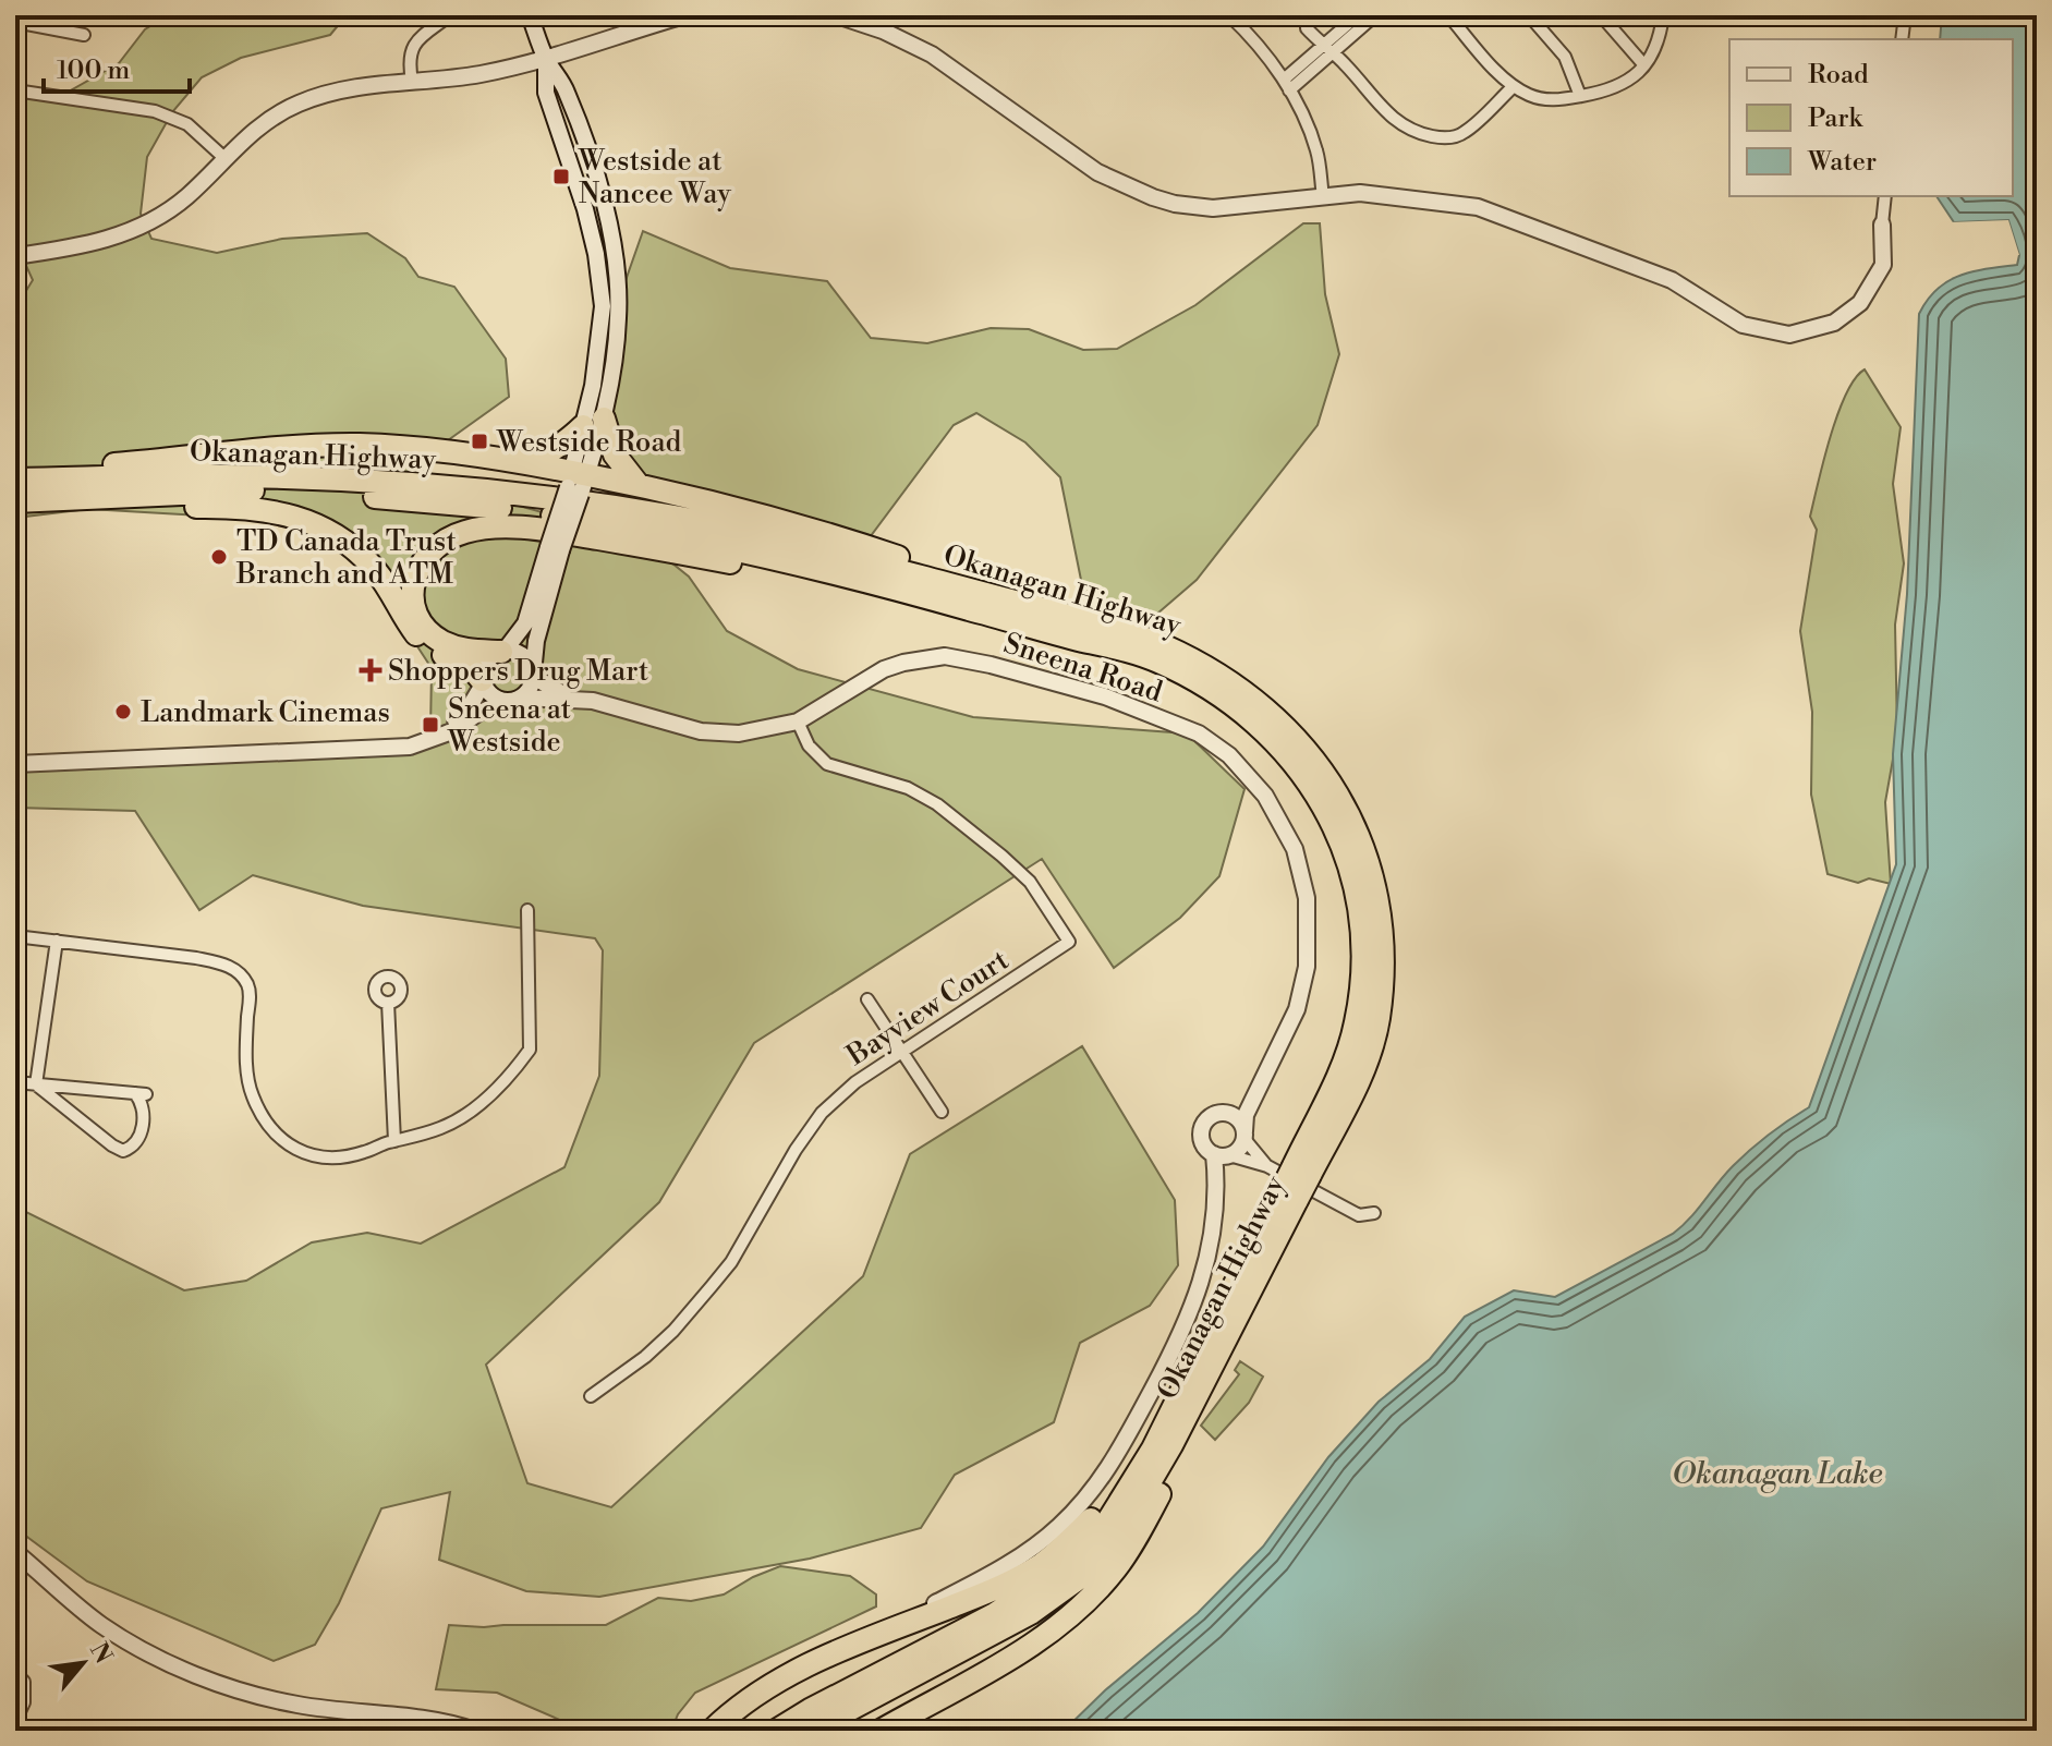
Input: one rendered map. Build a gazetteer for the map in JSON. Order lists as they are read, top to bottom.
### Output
{
  "streets": {
    "highway": ["Okanagan Highway"],
    "street": ["Sneena Road", "Bayview Court"]
  },
  "crossings": [
    ["Sneena Road", "Bayview Court"]
  ],
  "water": ["Okanagan Lake"],
  "places": {
    "transit": ["Westside at Nancee Way", "Westside Road", "Sneena at Westside"],
    "other": ["TD Canada Trust Branch and ATM", "Landmark Cinemas"],
    "health": ["Shoppers Drug Mart"]
  },
  "legend": ["Road", "Park", "Water"],
  "scale_bar": "100 m",
  "north": "top right"
}
